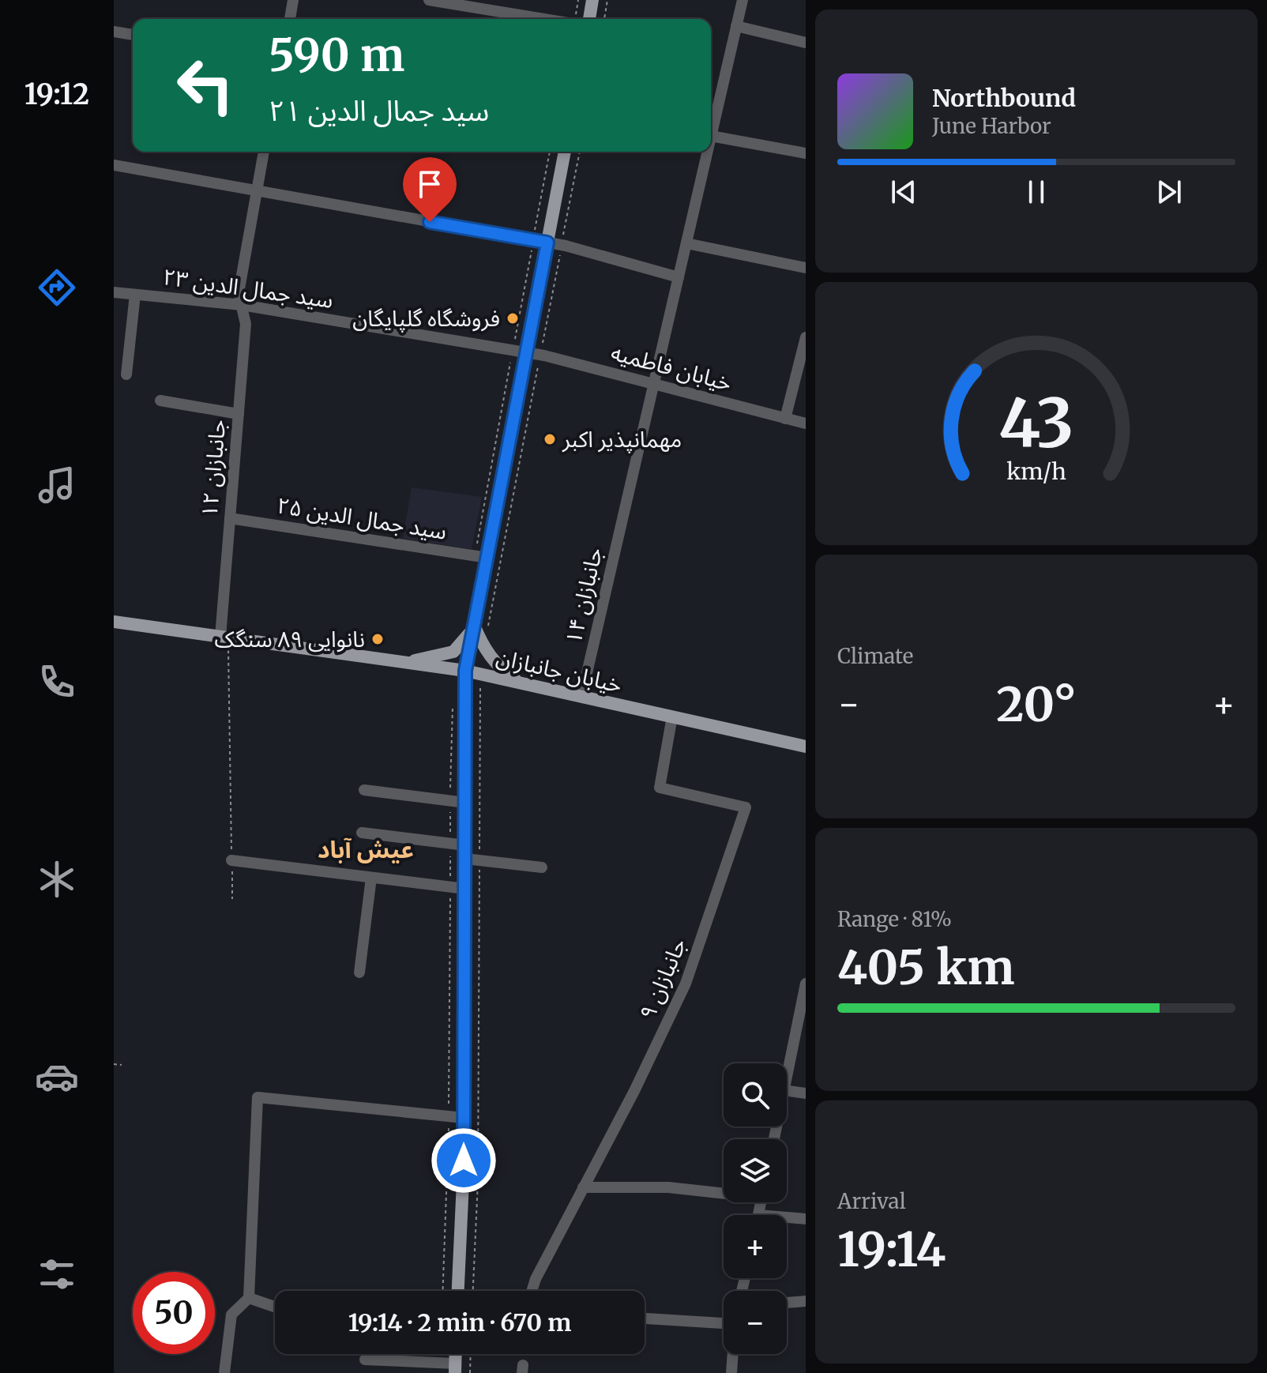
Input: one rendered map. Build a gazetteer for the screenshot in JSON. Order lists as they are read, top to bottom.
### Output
{
  "streets": {
    "main road": ["خیابان جانبازان"],
    "street": [
      "سید جمال الدین ۲۳",
      "خیابان فاطمیه",
      "جانبازان ۱۲",
      "سید جمال الدین ۲۵",
      "جانبازان ۱۴",
      "جانبازان ۹"
    ]
  },
  "crossings": [
    ["سید جمال الدین ۲۳", "خیابان فاطمیه"],
    ["سید جمال الدین ۲۳", "جانبازان ۱۲"],
    ["خیابان فاطمیه", "جانبازان ۱۴"],
    ["جانبازان ۱۲", "سید جمال الدین ۲۵"],
    ["جانبازان ۱۲", "خیابان جانبازان"],
    ["جانبازان ۱۴", "خیابان جانبازان"],
    ["خیابان جانبازان", "جانبازان ۹"]
  ],
  "districts": ["عیش آباد"],
  "places": ["فروشگاه گلپایگان", "مهمانپذیر اکبر", "نانوایی ۸۹ سنگک"],
  "page": {
    "tabs": "19:12",
    "turn": ["590 m", "سید جمال الدین ۲۱"],
    "song": ["Northbound", "June Harbor"],
    "tile": [
      "Climate",
      ["Range · 81%", "405 km"],
      ["Arrival", "19:14"]
    ],
    "heat": ["−", "20°", "+"],
    "map_buttons": ["+", "−"],
    "limit": "50",
    "trip": "19:14 · 2 min · 670 m",
    "gauge": ["43", "km/h"]
  }
}
